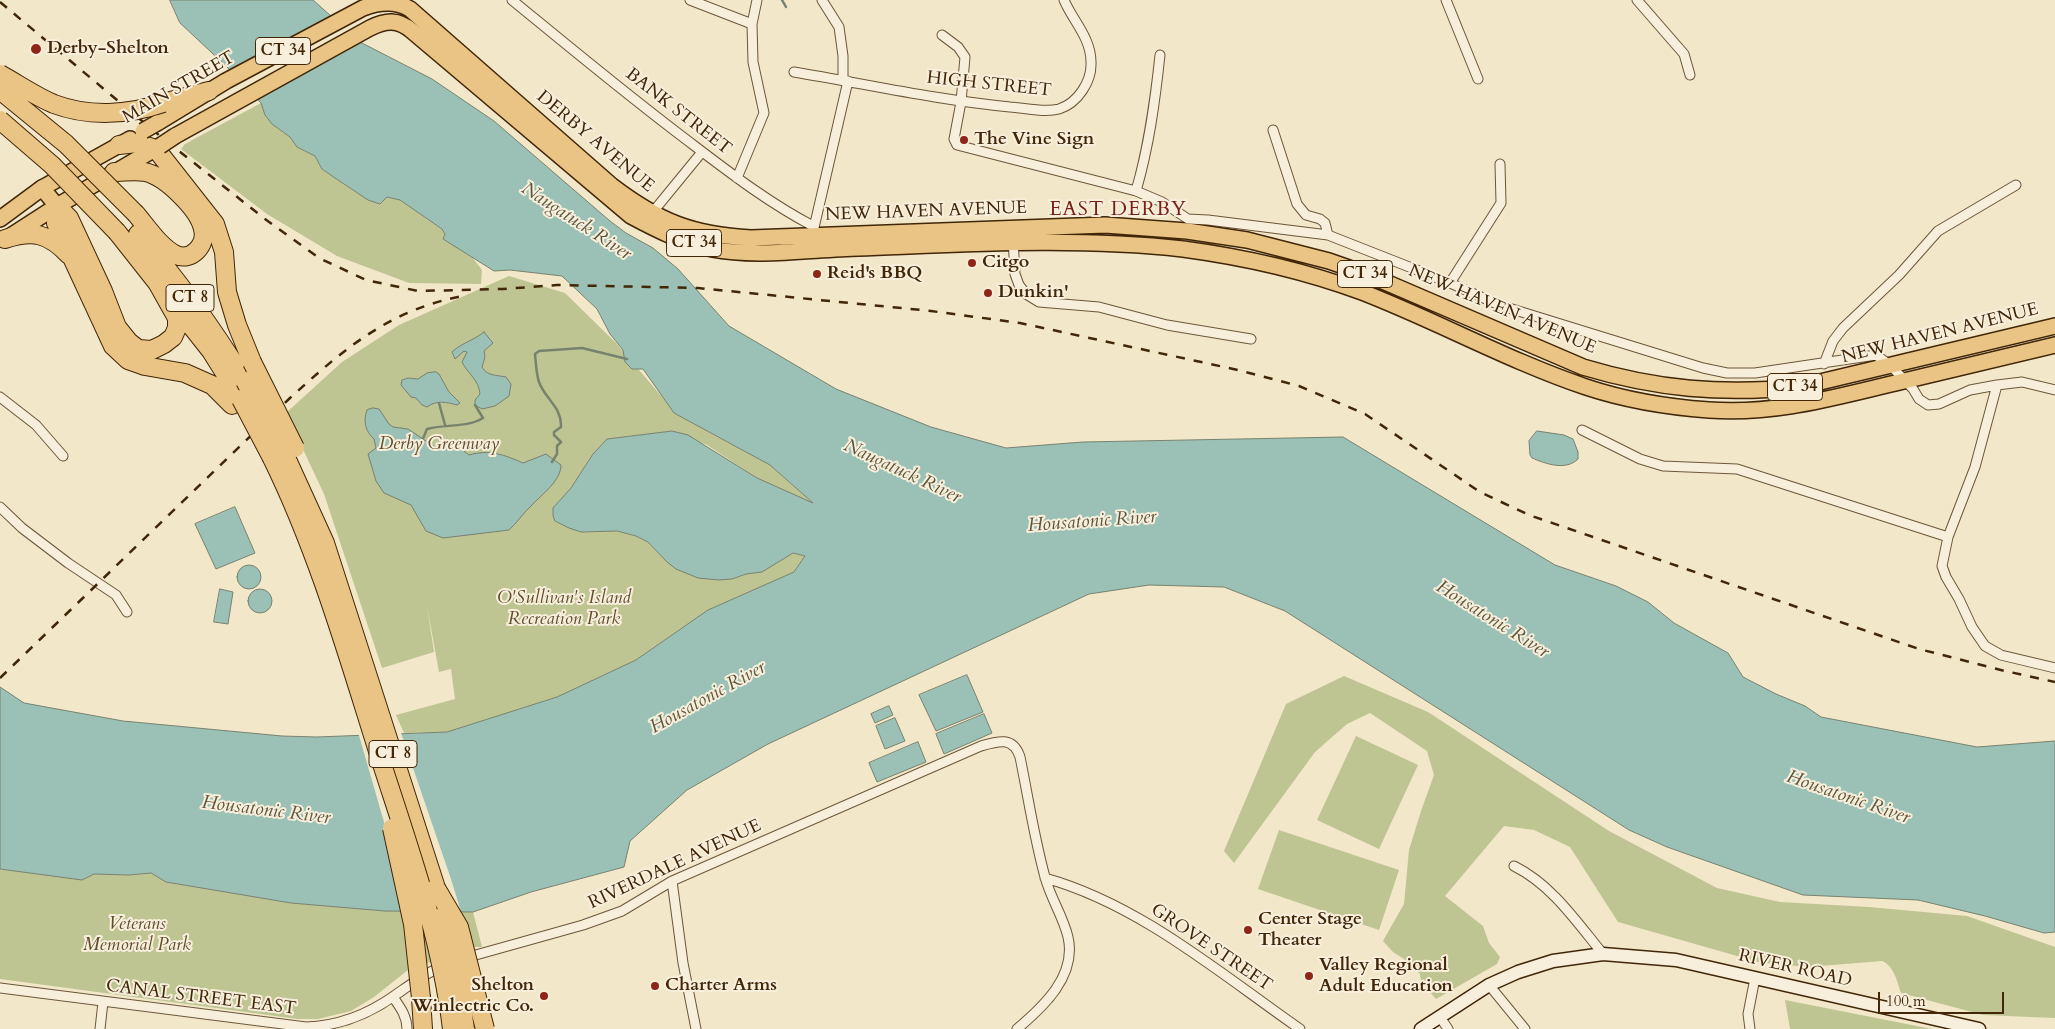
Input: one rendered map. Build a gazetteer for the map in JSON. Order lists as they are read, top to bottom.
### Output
{
  "streets": {
    "highway": ["CT 8"],
    "main road": [
      "CT 34",
      "MAIN STREET",
      "DERBY AVENUE",
      "NEW HAVEN AVENUE",
      "RIVER ROAD"
    ],
    "street": [
      "HIGH STREET",
      "BANK STREET",
      "RIVERDALE AVENUE",
      "GROVE STREET",
      "CANAL STREET EAST"
    ]
  },
  "crossings": [
    ["CT 34", "DERBY AVENUE"],
    ["MAIN STREET", "DERBY AVENUE"],
    ["BANK STREET", "DERBY AVENUE"],
    ["BANK STREET", "NEW HAVEN AVENUE"],
    ["DERBY AVENUE", "NEW HAVEN AVENUE"],
    ["RIVERDALE AVENUE", "GROVE STREET"],
    ["RIVERDALE AVENUE", "CANAL STREET EAST"]
  ],
  "districts": ["EAST DERBY"],
  "water": ["Naugatuck River", "Housatonic River"],
  "parks": ["Derby Greenway", "O'Sullivan's Island Recreation Park", "Veterans Memorial Park"],
  "places": [
    "Derby-Shelton",
    "The Vine Sign",
    "Citgo",
    "Reid's BBQ",
    "Dunkin'",
    "Center Stage Theater",
    "Valley Regional Adult Education",
    "Charter Arms",
    "Shelton Winlectric Co."
  ],
  "scale_bar": "100 m"
}
